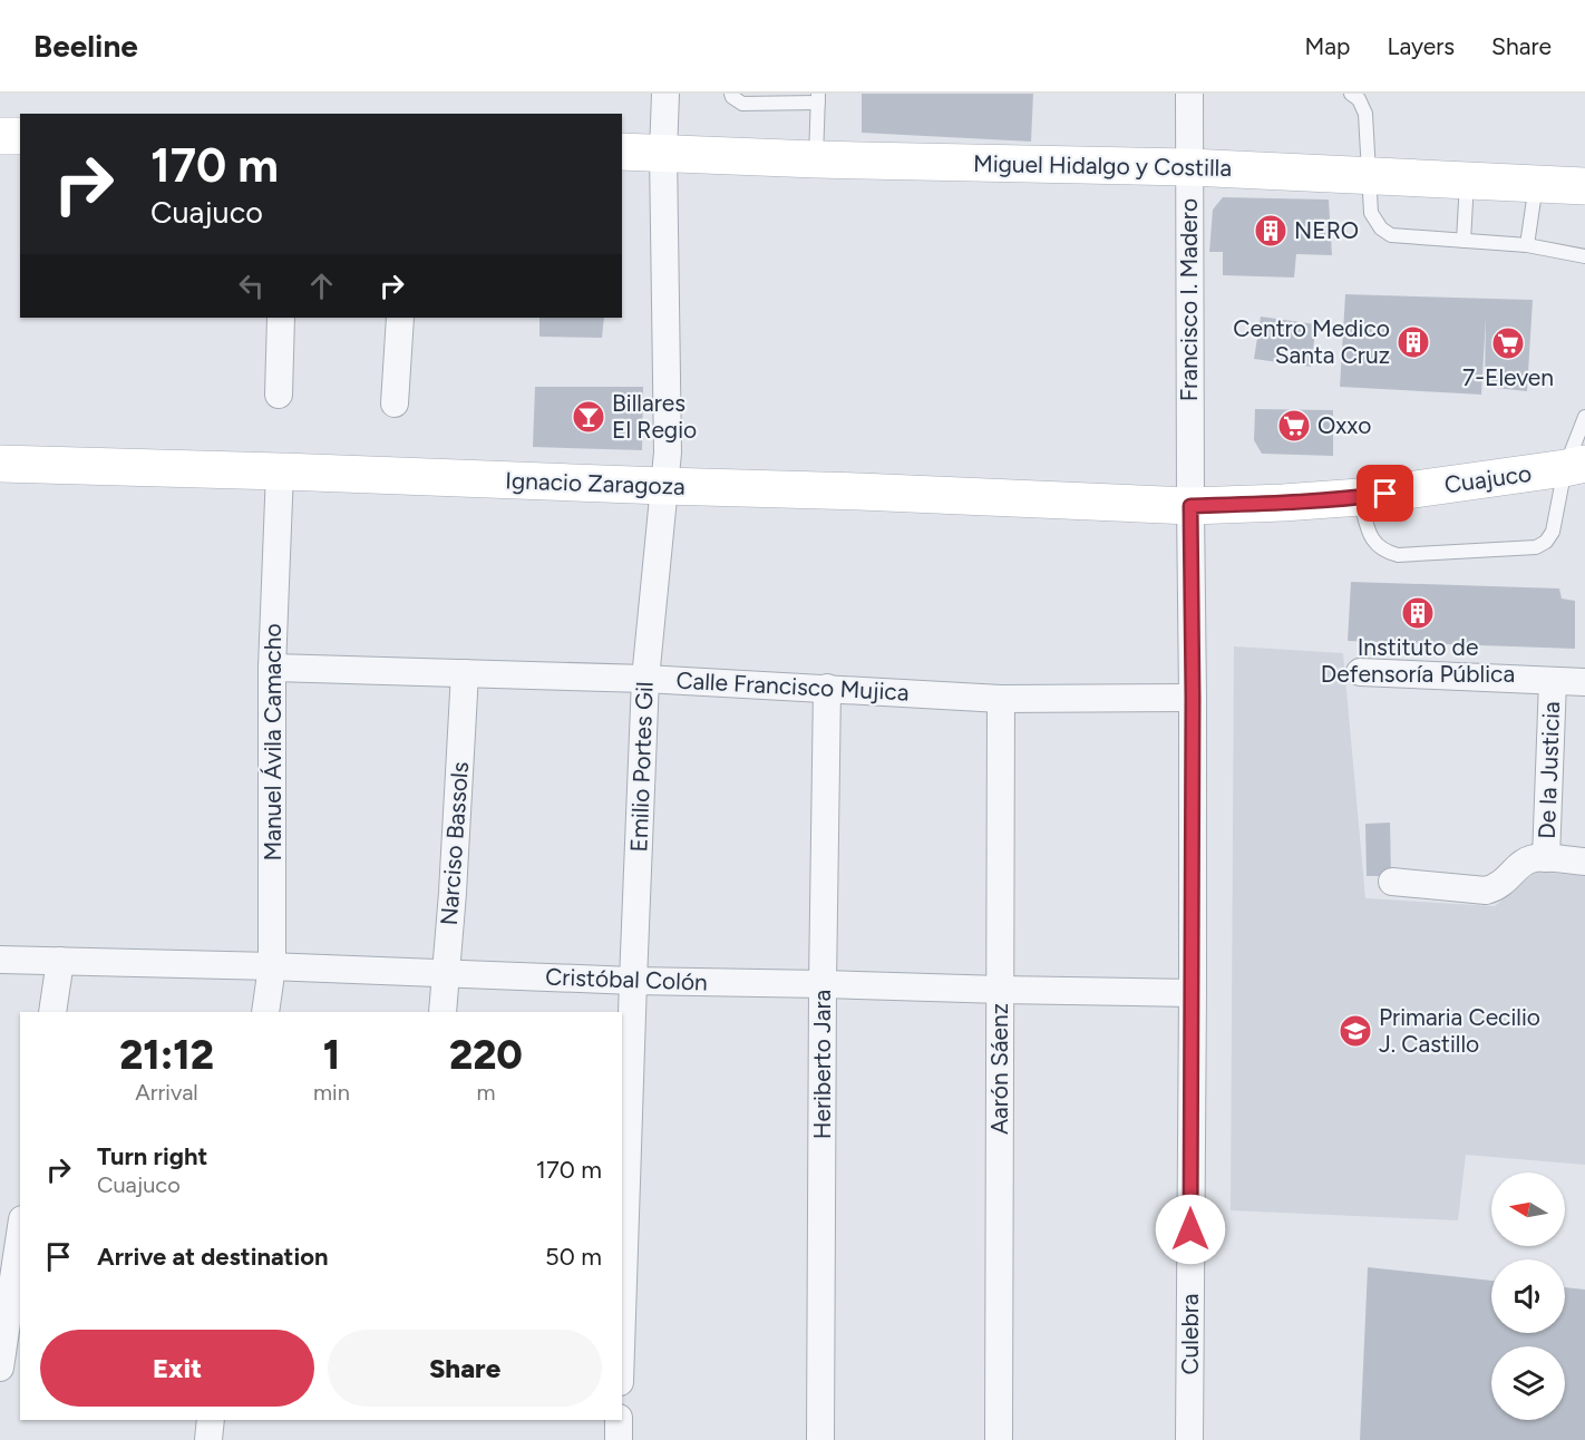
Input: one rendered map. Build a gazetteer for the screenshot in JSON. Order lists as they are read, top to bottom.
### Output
{
  "streets": {
    "main road": ["Miguel Hidalgo y Costilla", "Cuajuco", "Ignacio Zaragoza"],
    "street": [
      "Francisco I. Madero",
      "Calle Francisco Mujica",
      "Manuel Ávila Camacho",
      "Emilio Portes Gil",
      "De la Justicia",
      "Narciso Bassols",
      "Cristóbal Colón",
      "Heriberto Jara",
      "Aarón Sáenz",
      "Culebra"
    ]
  },
  "crossings": [
    ["Miguel Hidalgo y Costilla", "Francisco I. Madero"],
    ["Miguel Hidalgo y Costilla", "Emilio Portes Gil"],
    ["Francisco I. Madero", "Cuajuco"],
    ["Francisco I. Madero", "Ignacio Zaragoza"],
    ["Francisco I. Madero", "Culebra"],
    ["Cuajuco", "Ignacio Zaragoza"],
    ["Cuajuco", "Culebra"],
    ["Ignacio Zaragoza", "Manuel Ávila Camacho"],
    ["Ignacio Zaragoza", "Emilio Portes Gil"],
    ["Ignacio Zaragoza", "Culebra"],
    ["Calle Francisco Mujica", "Manuel Ávila Camacho"],
    ["Calle Francisco Mujica", "Emilio Portes Gil"],
    ["Calle Francisco Mujica", "Narciso Bassols"],
    ["Calle Francisco Mujica", "Heriberto Jara"],
    ["Calle Francisco Mujica", "Aarón Sáenz"],
    ["Calle Francisco Mujica", "Culebra"],
    ["Manuel Ávila Camacho", "Cristóbal Colón"],
    ["Emilio Portes Gil", "Cristóbal Colón"],
    ["Narciso Bassols", "Cristóbal Colón"],
    ["Cristóbal Colón", "Heriberto Jara"],
    ["Cristóbal Colón", "Aarón Sáenz"],
    ["Cristóbal Colón", "Culebra"]
  ],
  "places": {
    "building": ["NERO", "Centro Medico Santa Cruz", "Instituto de Defensoría Pública"],
    "supermarket": ["7-Eleven", "Oxxo"],
    "bar": ["Billares El Regio"],
    "school or university": ["Primaria Cecilio J. Castillo"]
  },
  "north": "left",
  "page": {
    "header": "Beeline",
    "nav": ["Map", "Layers", "Share"],
    "turn": ["170 m", "Cuajuco"],
    "eta": [
      "21:12",
      "Arrival",
      "1",
      "min",
      "220",
      "m"
    ],
    "list": [
      {
        "name": "Turn right",
        "note": "Cuajuco",
        "value": "170 m"
      },
      {
        "name": "Arrive at destination",
        "value": "50 m"
      }
    ],
    "buttons": ["Exit", "Share"]
  }
}
